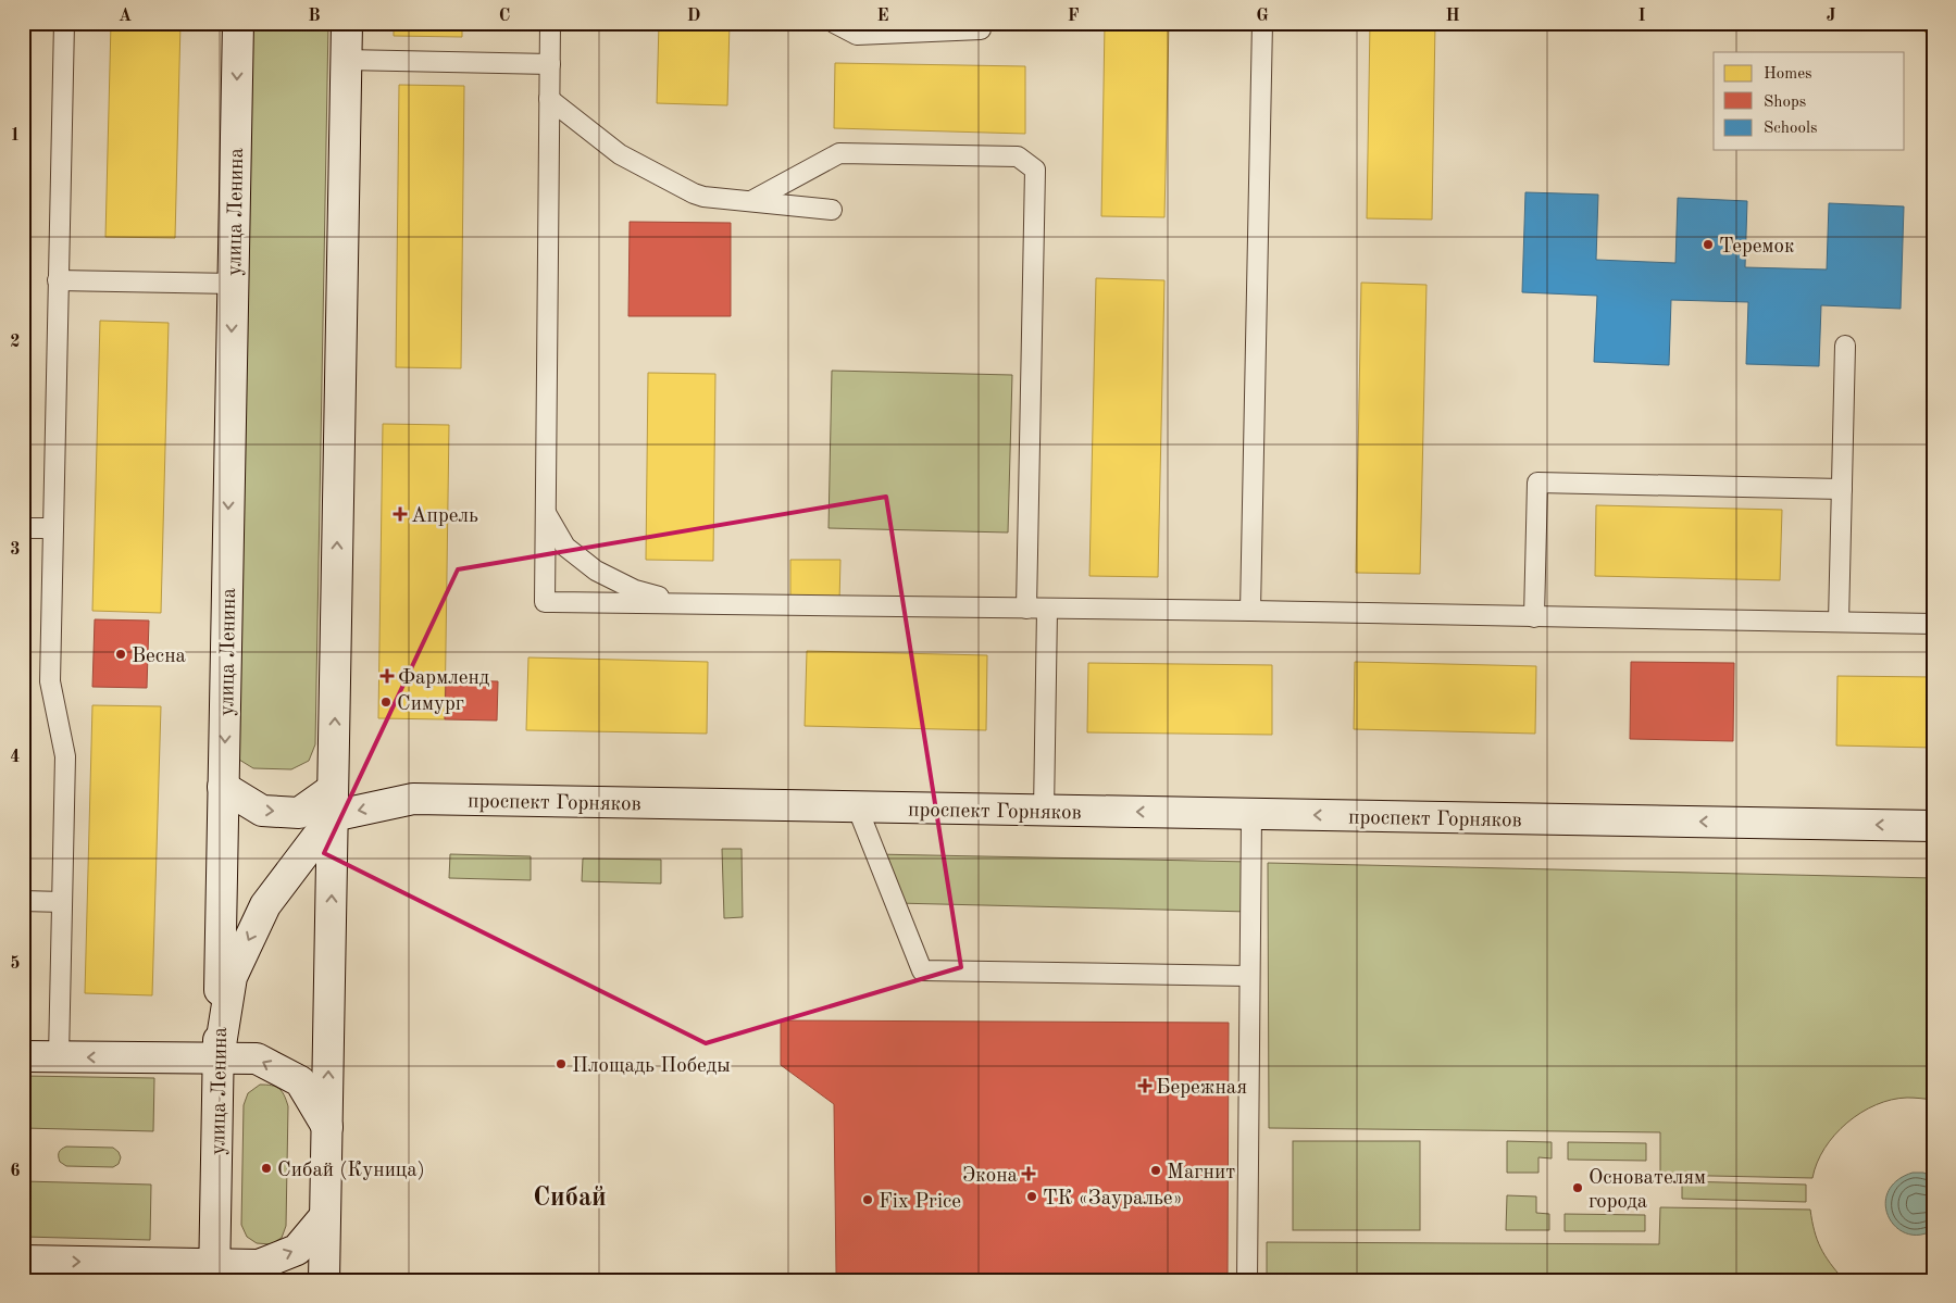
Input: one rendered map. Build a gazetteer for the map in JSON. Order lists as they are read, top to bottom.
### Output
{
  "streets": {
    "main road": ["улица Ленина", "проспект Горняков"]
  },
  "one_way": ["проспект Горняков"],
  "districts": ["Сибай"],
  "places": {
    "other": [
      "Теремок",
      "Весна",
      "Симург",
      "Площадь Победы",
      "Сибай (Куница)",
      "Магнит",
      "Основателям города",
      "ТК «Зауралье»",
      "Fix Price"
    ],
    "health": [
      "Апрель",
      "Фармленд",
      "Бережная",
      "Экона"
    ]
  },
  "legend": ["Homes", "Shops", "Schools"],
  "grid": {
    "columns": [
      "A",
      "B",
      "C",
      "D",
      "E",
      "F",
      "G",
      "H",
      "I",
      "J"
    ],
    "rows": [
      "1",
      "2",
      "3",
      "4",
      "5",
      "6"
    ]
  }
}
